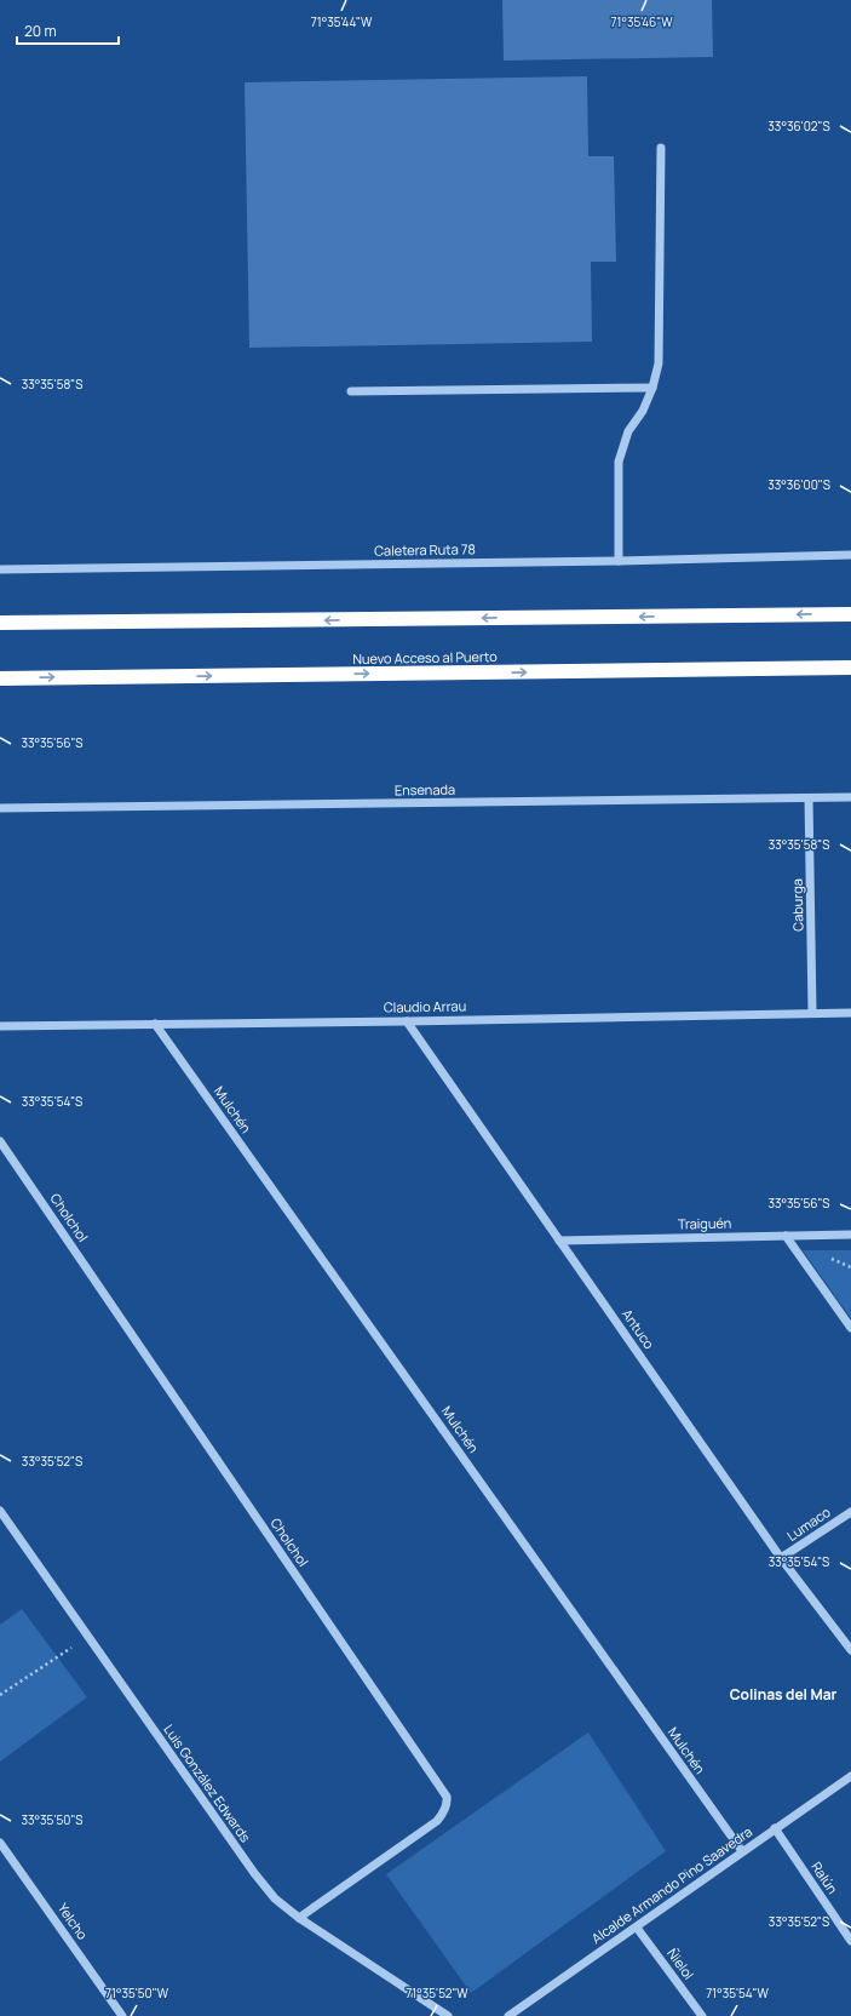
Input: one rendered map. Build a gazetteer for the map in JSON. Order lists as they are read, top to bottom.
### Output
{
  "streets": {
    "highway": ["Nuevo Acceso al Puerto"],
    "street": [
      "Caletera Ruta 78",
      "Ensenada",
      "Caburga",
      "Claudio Arrau",
      "Mulchén",
      "Cholchol",
      "Traiguén",
      "Antuco",
      "Lumaco",
      "Luis González Edwards",
      "Ralún",
      "Alcalde Armando Pino Saavedra",
      "Yelcho",
      "Ñielol"
    ]
  },
  "crossings": [
    ["Ensenada", "Caburga"],
    ["Caburga", "Claudio Arrau"],
    ["Claudio Arrau", "Mulchén"],
    ["Claudio Arrau", "Antuco"],
    ["Mulchén", "Alcalde Armando Pino Saavedra"],
    ["Cholchol", "Luis González Edwards"],
    ["Traiguén", "Antuco"],
    ["Antuco", "Lumaco"],
    ["Ralún", "Alcalde Armando Pino Saavedra"],
    ["Alcalde Armando Pino Saavedra", "Ñielol"]
  ],
  "districts": ["Colinas del Mar"],
  "scale_bar": "20 m",
  "coordinates": [
    "71°35'44\"W",
    "71°35'46\"W",
    "33°36'02\"S",
    "33°35'58\"S",
    "33°36'00\"S",
    "33°35'56\"S",
    "33°35'54\"S",
    "33°35'52\"S",
    "33°35'50\"S",
    "71°35'50\"W",
    "71°35'52\"W",
    "71°35'54\"W"
  ]
}
